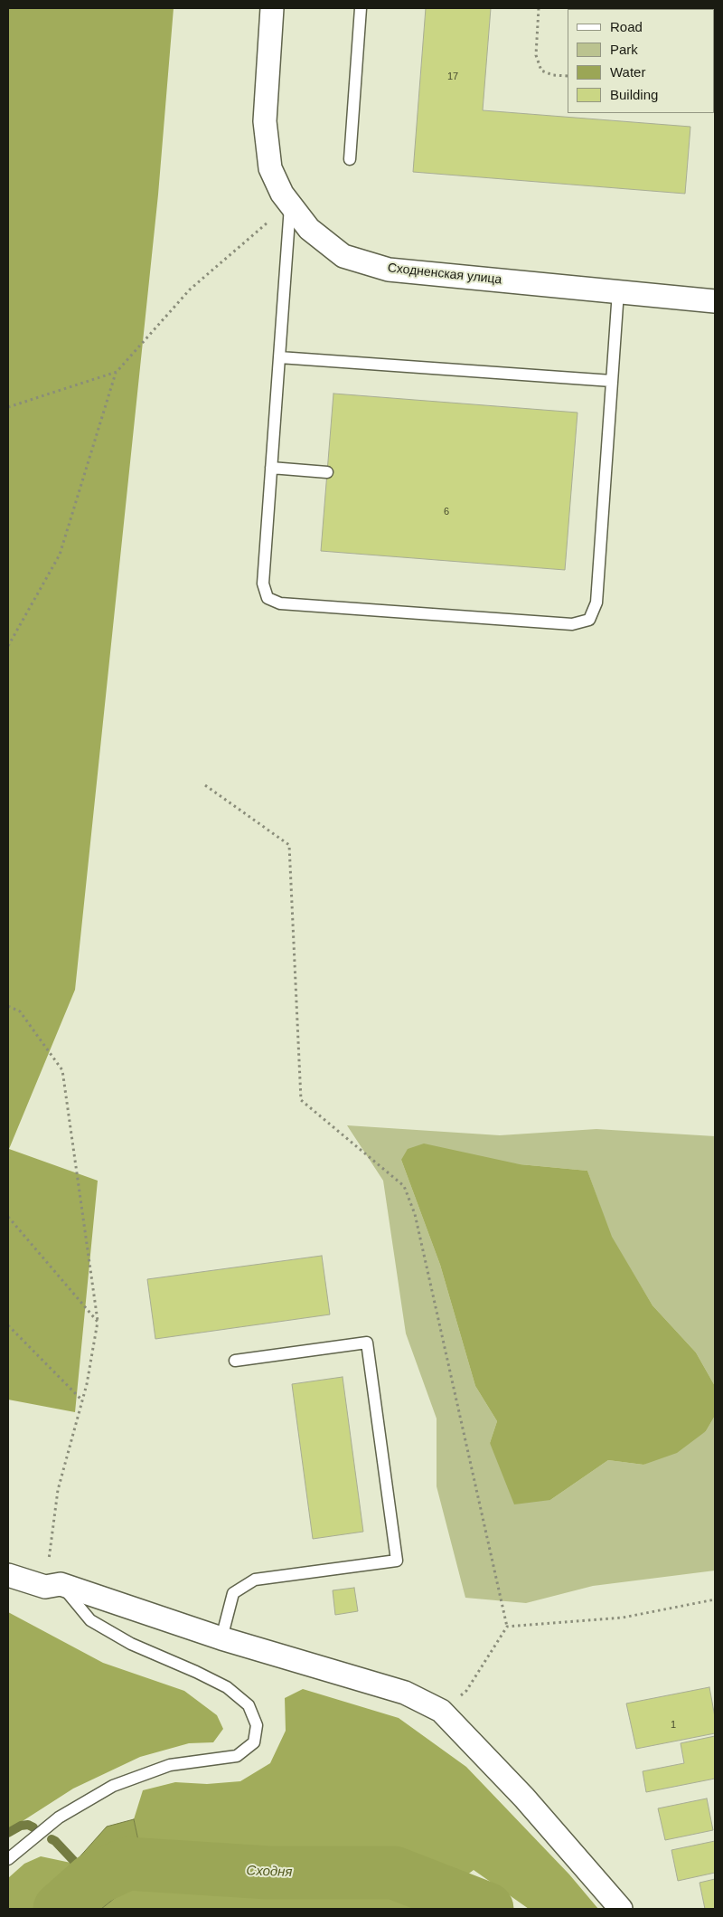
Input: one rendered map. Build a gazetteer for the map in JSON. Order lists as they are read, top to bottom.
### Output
{
  "streets": {
    "street": ["Сходненская улица"]
  },
  "water": ["Сходня"],
  "house_numbers": ["17", "6", "1"],
  "legend": [
    "Road",
    "Park",
    "Water",
    "Building"
  ]
}
